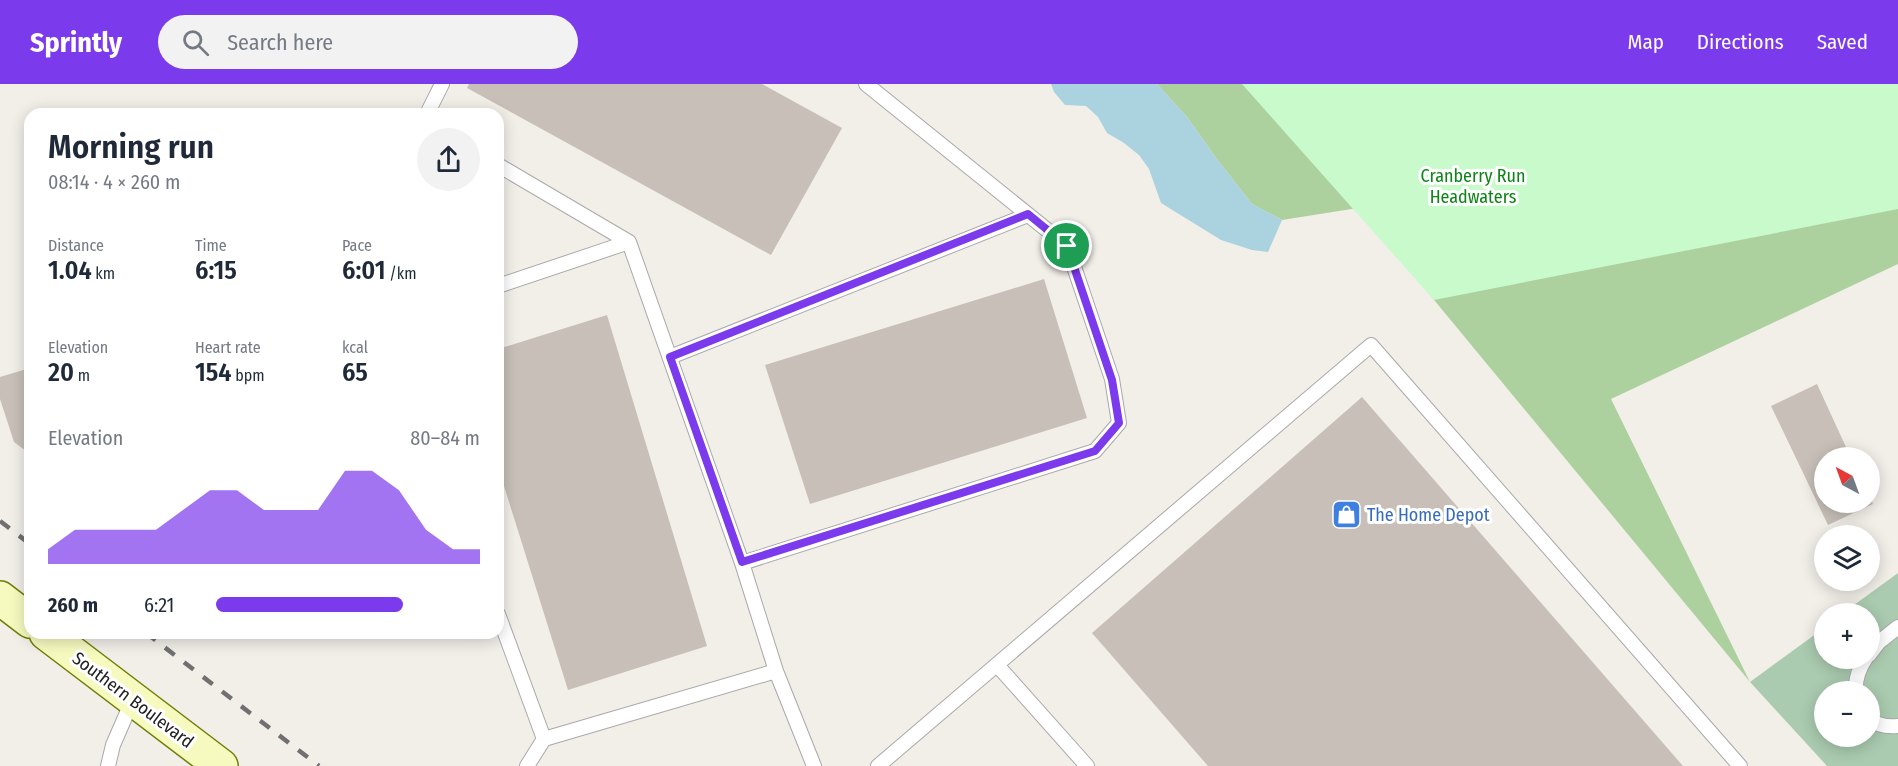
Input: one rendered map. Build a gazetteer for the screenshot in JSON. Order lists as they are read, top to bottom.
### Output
{
  "streets": {
    "street": ["Southern Boulevard"]
  },
  "parks": ["Cranberry Run Headwaters"],
  "places": {
    "shop": ["The Home Depot"]
  },
  "north": "top left",
  "page": {
    "header": "Sprintly",
    "search": "Search here",
    "nav": ["Map", "Directions", "Saved"],
    "heading": ["Morning run", "08:14 · 4 × 260 m"],
    "stats": [
      ["Distance", "1.04 km"],
      ["Time", "6:15"],
      ["Pace", "6:01 /km"],
      ["Elevation", "20 m"],
      ["Heart rate", "154 bpm"],
      ["kcal", "65"]
    ],
    "chart": ["Elevation", "80–84 m"],
    "map_buttons": ["+", "−"],
    "list": [
      {
        "name": "260 m",
        "note": "6:21"
      }
    ]
  }
}
